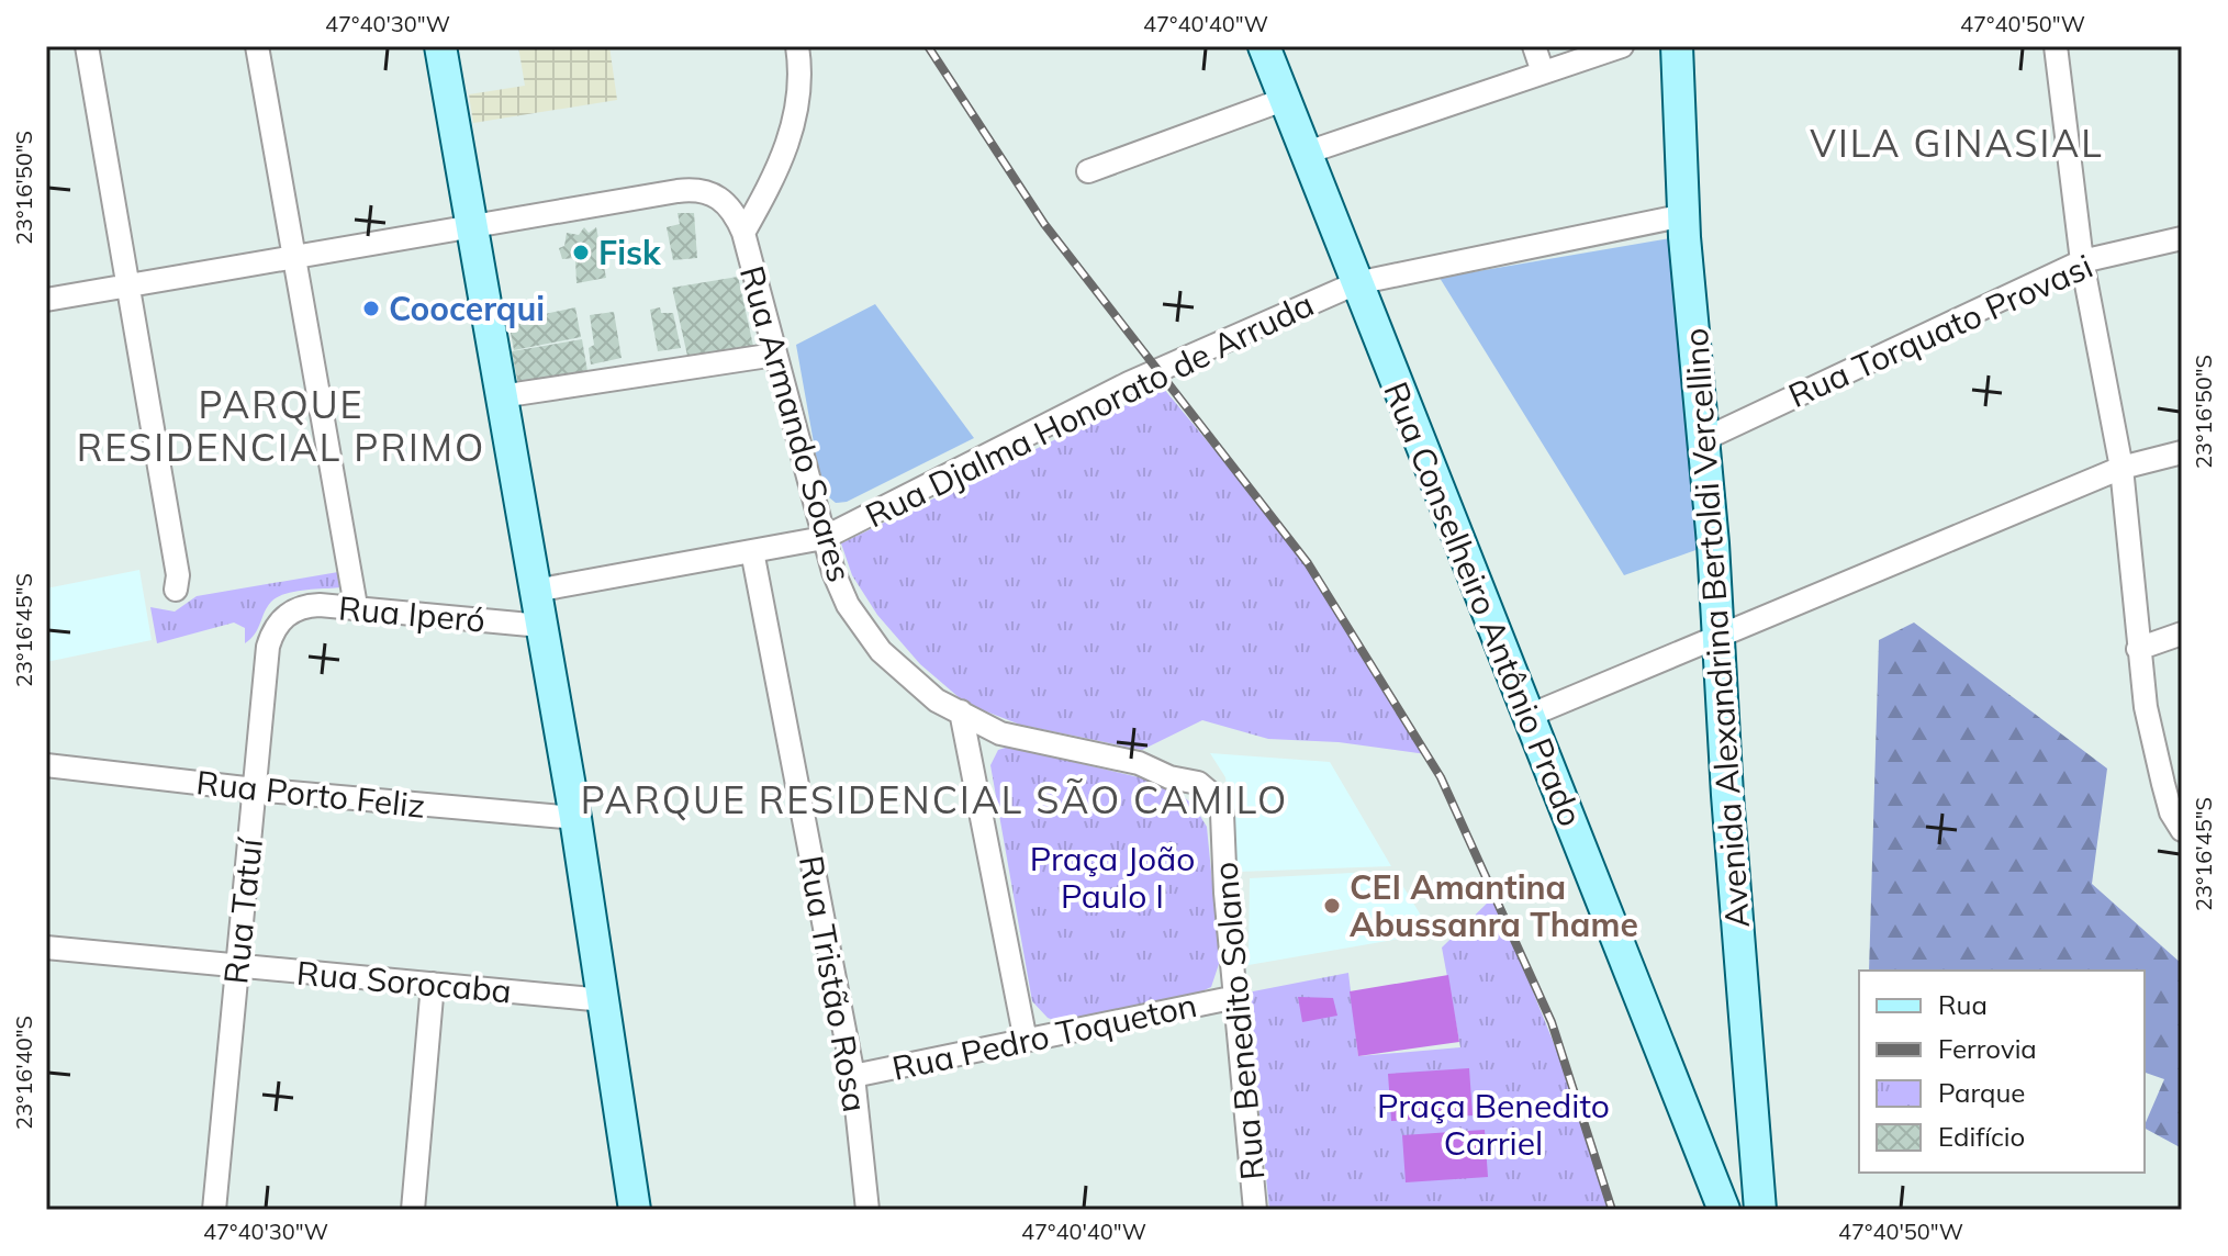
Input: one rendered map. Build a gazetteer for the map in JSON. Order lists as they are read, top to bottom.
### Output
{
  "streets": {
    "main road": ["Rua Conselheiro Antônio Prado", "Avenida Alexandrina Bertoldi Vercellino"],
    "street": [
      "Rua Torquato Provasi",
      "Rua Djalma Honorato de Arruda",
      "Rua Armando Soares",
      "Rua Iperó",
      "Rua Porto Feliz",
      "Rua Tatuí",
      "Rua Sorocaba",
      "Rua Tristão Rosa",
      "Rua Benedito Solano",
      "Rua Pedro Toqueton"
    ]
  },
  "crossings": [
    ["Rua Torquato Provasi", "Avenida Alexandrina Bertoldi Vercellino"],
    ["Rua Djalma Honorato de Arruda", "Rua Armando Soares"],
    ["Rua Djalma Honorato de Arruda", "Rua Conselheiro Antônio Prado"],
    ["Rua Djalma Honorato de Arruda", "Avenida Alexandrina Bertoldi Vercellino"],
    ["Rua Djalma Honorato de Arruda", "Rua Tristão Rosa"],
    ["Rua Armando Soares", "Rua Benedito Solano"],
    ["Rua Iperó", "Rua Tatuí"],
    ["Rua Porto Feliz", "Rua Tatuí"],
    ["Rua Tatuí", "Rua Sorocaba"],
    ["Rua Tristão Rosa", "Rua Pedro Toqueton"],
    ["Rua Benedito Solano", "Rua Pedro Toqueton"]
  ],
  "districts": ["VILA GINASIAL", "PARQUE RESIDENCIAL PRIMO", "PARQUE RESIDENCIAL SÃO CAMILO"],
  "parks": ["Praça João Paulo I", "Praça Benedito Carriel"],
  "places": ["Fisk", "Coocerqui", "CEI Amantina Abussanra Thame"],
  "legend": [
    "Rua",
    "Ferrovia",
    "Parque",
    "Edifício"
  ],
  "coordinates": [
    "47°40'30\"W",
    "47°40'40\"W",
    "47°40'50\"W",
    "23°16'50\"S",
    "23°16'45\"S",
    "23°16'40\"S"
  ]
}
